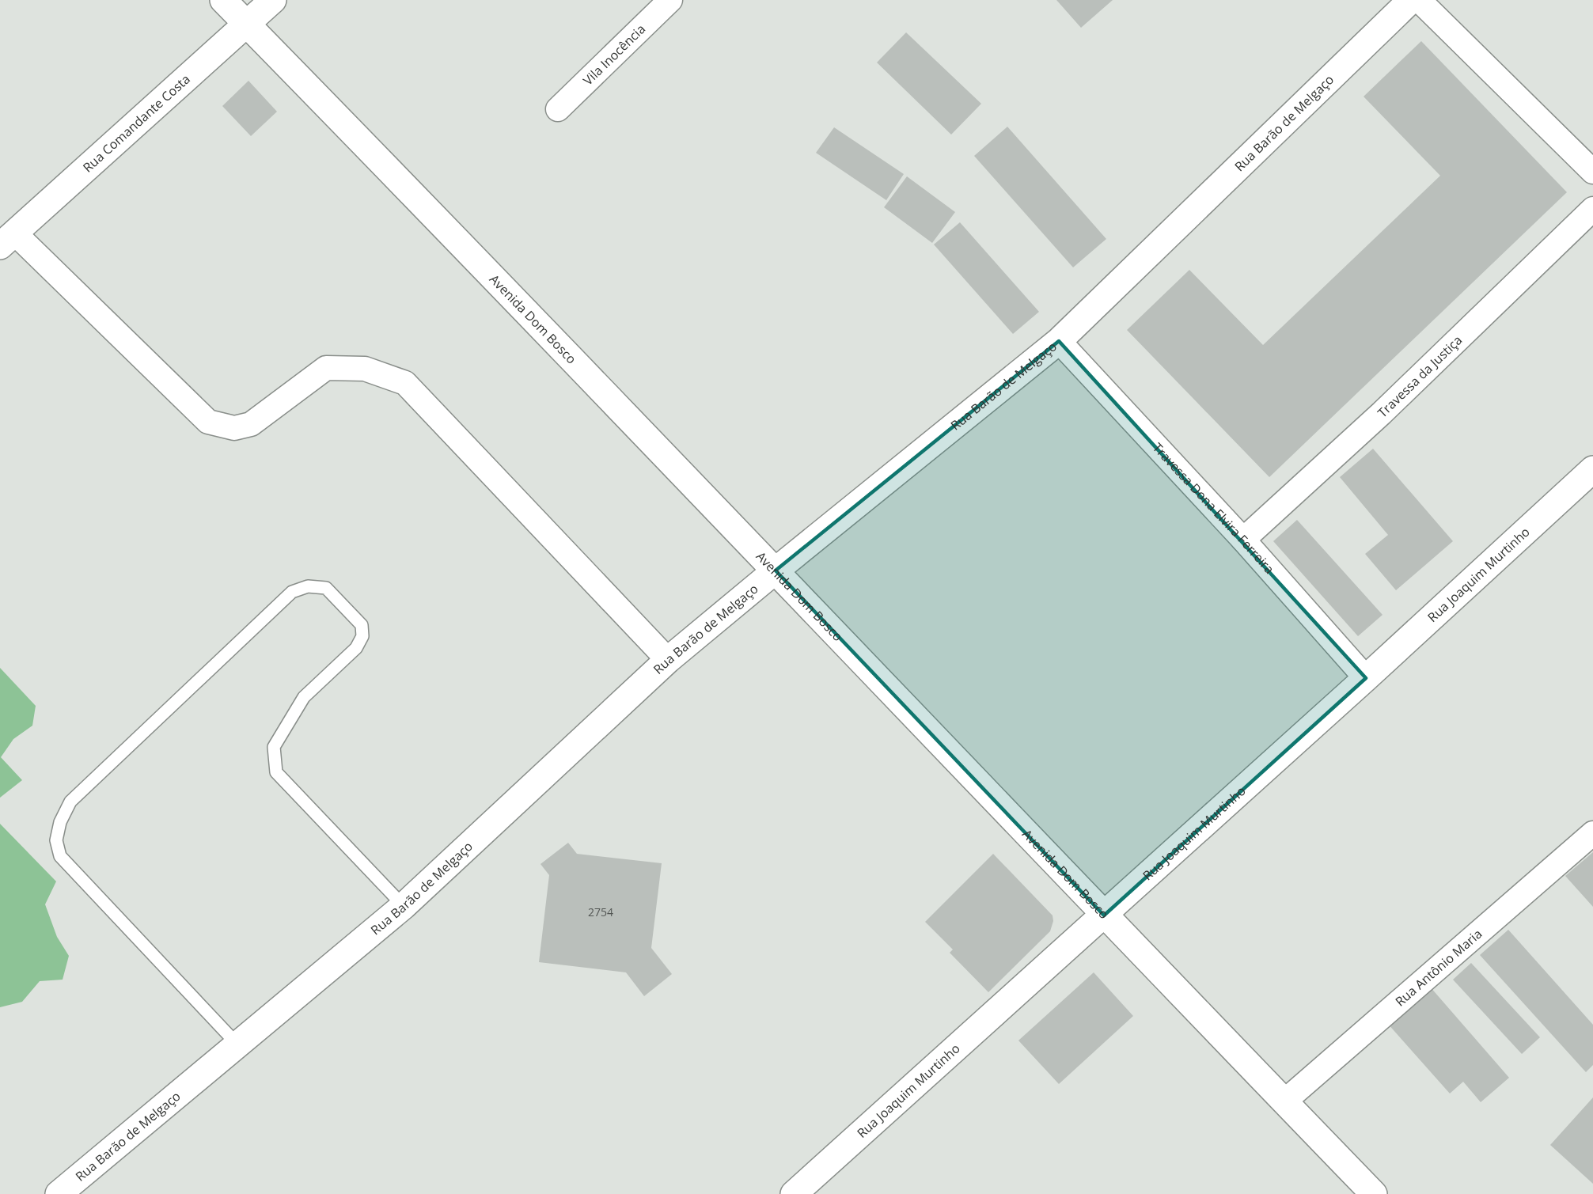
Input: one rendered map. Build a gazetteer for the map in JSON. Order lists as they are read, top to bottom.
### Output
{
  "streets": {
    "street": [
      "Vila Inocência",
      "Rua Comandante Costa",
      "Rua Barão de Melgaço",
      "Avenida Dom Bosco",
      "Travessa da Justiça",
      "Travessa Dona Elvira Ferreira",
      "Rua Joaquim Murtinho",
      "Rua Antônio Maria"
    ]
  },
  "crossings": [
    ["Rua Comandante Costa", "Avenida Dom Bosco"],
    ["Rua Barão de Melgaço", "Avenida Dom Bosco"],
    ["Rua Barão de Melgaço", "Travessa Dona Elvira Ferreira"],
    ["Avenida Dom Bosco", "Rua Joaquim Murtinho"],
    ["Avenida Dom Bosco", "Rua Antônio Maria"],
    ["Travessa da Justiça", "Travessa Dona Elvira Ferreira"],
    ["Travessa Dona Elvira Ferreira", "Rua Joaquim Murtinho"]
  ],
  "house_numbers": ["2754"]
}
